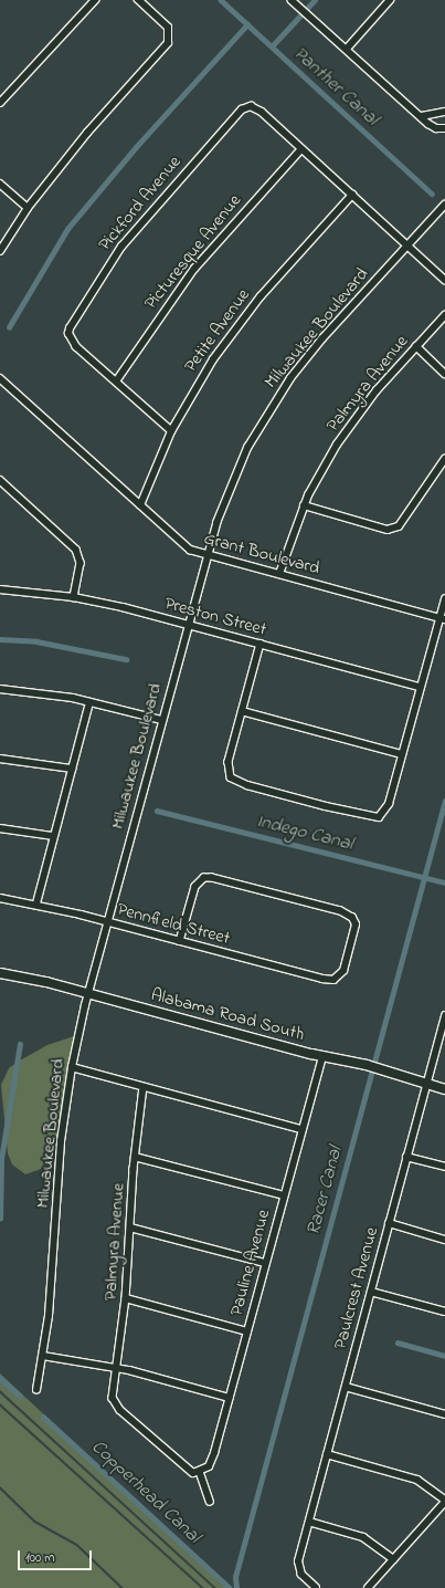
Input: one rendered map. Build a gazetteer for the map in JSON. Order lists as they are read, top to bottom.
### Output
{
  "streets": {
    "street": [
      "Pickford Avenue",
      "Picturesque Avenue",
      "Milwaukee Boulevard",
      "Petite Avenue",
      "Palmyra Avenue",
      "Grant Boulevard",
      "Preston Street",
      "Pennfield Street",
      "Alabama Road South",
      "Pauline Avenue",
      "Paulcrest Avenue"
    ]
  },
  "crossings": [
    ["Pickford Avenue", "Picturesque Avenue"],
    ["Milwaukee Boulevard", "Grant Boulevard"],
    ["Milwaukee Boulevard", "Preston Street"],
    ["Milwaukee Boulevard", "Pennfield Street"],
    ["Milwaukee Boulevard", "Alabama Road South"],
    ["Petite Avenue", "Grant Boulevard"],
    ["Palmyra Avenue", "Grant Boulevard"],
    ["Palmyra Avenue", "Pauline Avenue"],
    ["Alabama Road South", "Pauline Avenue"],
    ["Alabama Road South", "Paulcrest Avenue"]
  ],
  "water": [
    "Panther Canal",
    "Indego Canal",
    "Racer Canal",
    "Copperhead Canal"
  ],
  "scale_bar": "100 m"
}
